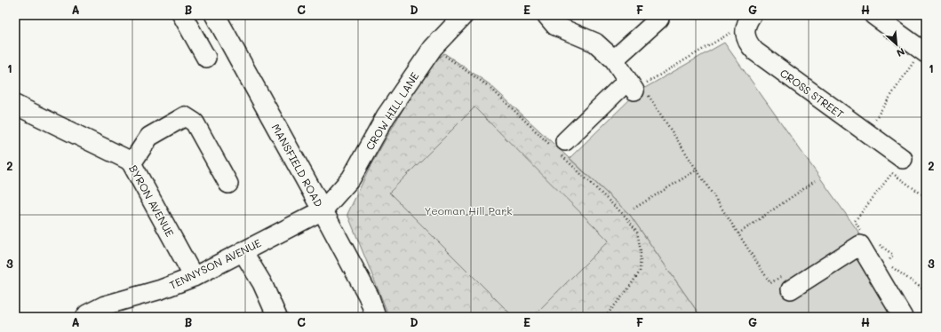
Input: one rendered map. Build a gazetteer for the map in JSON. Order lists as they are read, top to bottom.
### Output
{
  "streets": {
    "main road": ["MANSFIELD ROAD"],
    "street": [
      "CROSS STREET",
      "CROW HILL LANE",
      "BYRON AVENUE",
      "TENNYSON AVENUE"
    ]
  },
  "crossings": [
    ["CROW HILL LANE", "MANSFIELD ROAD"],
    ["CROW HILL LANE", "TENNYSON AVENUE"],
    ["MANSFIELD ROAD", "TENNYSON AVENUE"],
    ["BYRON AVENUE", "TENNYSON AVENUE"]
  ],
  "parks": ["Yeoman Hill Park"],
  "north": "bottom right",
  "grid": {
    "columns": [
      "A",
      "B",
      "C",
      "D",
      "E",
      "F",
      "G",
      "H"
    ],
    "rows": ["1", "2", "3"]
  }
}
